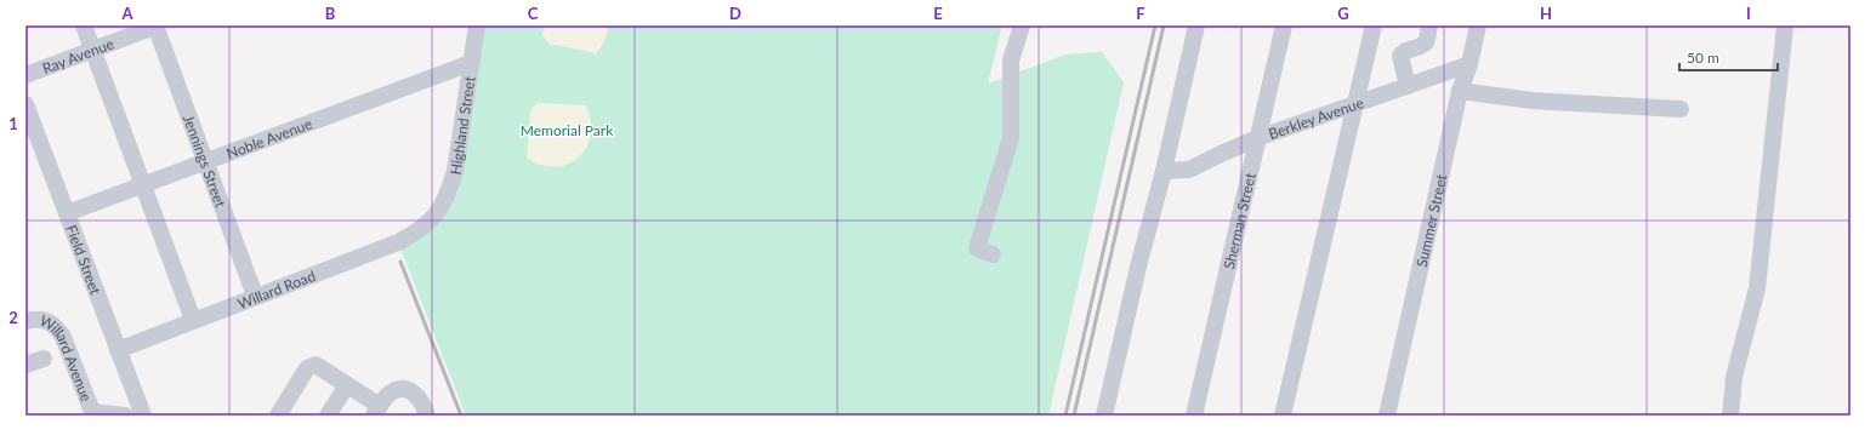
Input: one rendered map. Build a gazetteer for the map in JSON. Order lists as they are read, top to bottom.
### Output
{
  "streets": {
    "street": [
      "Ray Avenue",
      "Berkley Avenue",
      "Highland Street",
      "Noble Avenue",
      "Jennings Street",
      "Sherman Street",
      "Summer Street",
      "Field Street",
      "Willard Road",
      "Willard Avenue"
    ]
  },
  "crossings": [
    ["Ray Avenue", "Jennings Street"],
    ["Berkley Avenue", "Sherman Street"],
    ["Berkley Avenue", "Summer Street"],
    ["Highland Street", "Noble Avenue"],
    ["Highland Street", "Willard Road"],
    ["Noble Avenue", "Jennings Street"],
    ["Noble Avenue", "Field Street"],
    ["Jennings Street", "Willard Road"],
    ["Field Street", "Willard Road"]
  ],
  "parks": ["Memorial Park"],
  "scale_bar": "50 m",
  "grid": {
    "columns": [
      "A",
      "B",
      "C",
      "D",
      "E",
      "F",
      "G",
      "H",
      "I"
    ],
    "rows": ["1", "2"]
  }
}
